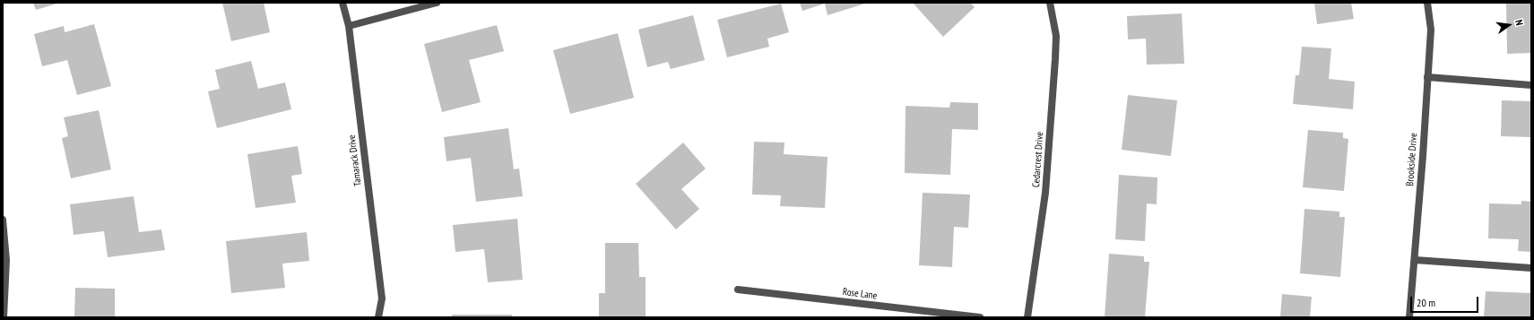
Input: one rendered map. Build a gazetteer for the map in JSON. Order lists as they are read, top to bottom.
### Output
{
  "streets": {
    "street": [
      "Cedarcrest Drive",
      "Brookside Drive",
      "Tamarack Drive",
      "Rose Lane"
    ]
  },
  "scale_bar": "20 m",
  "north": "right"
}
